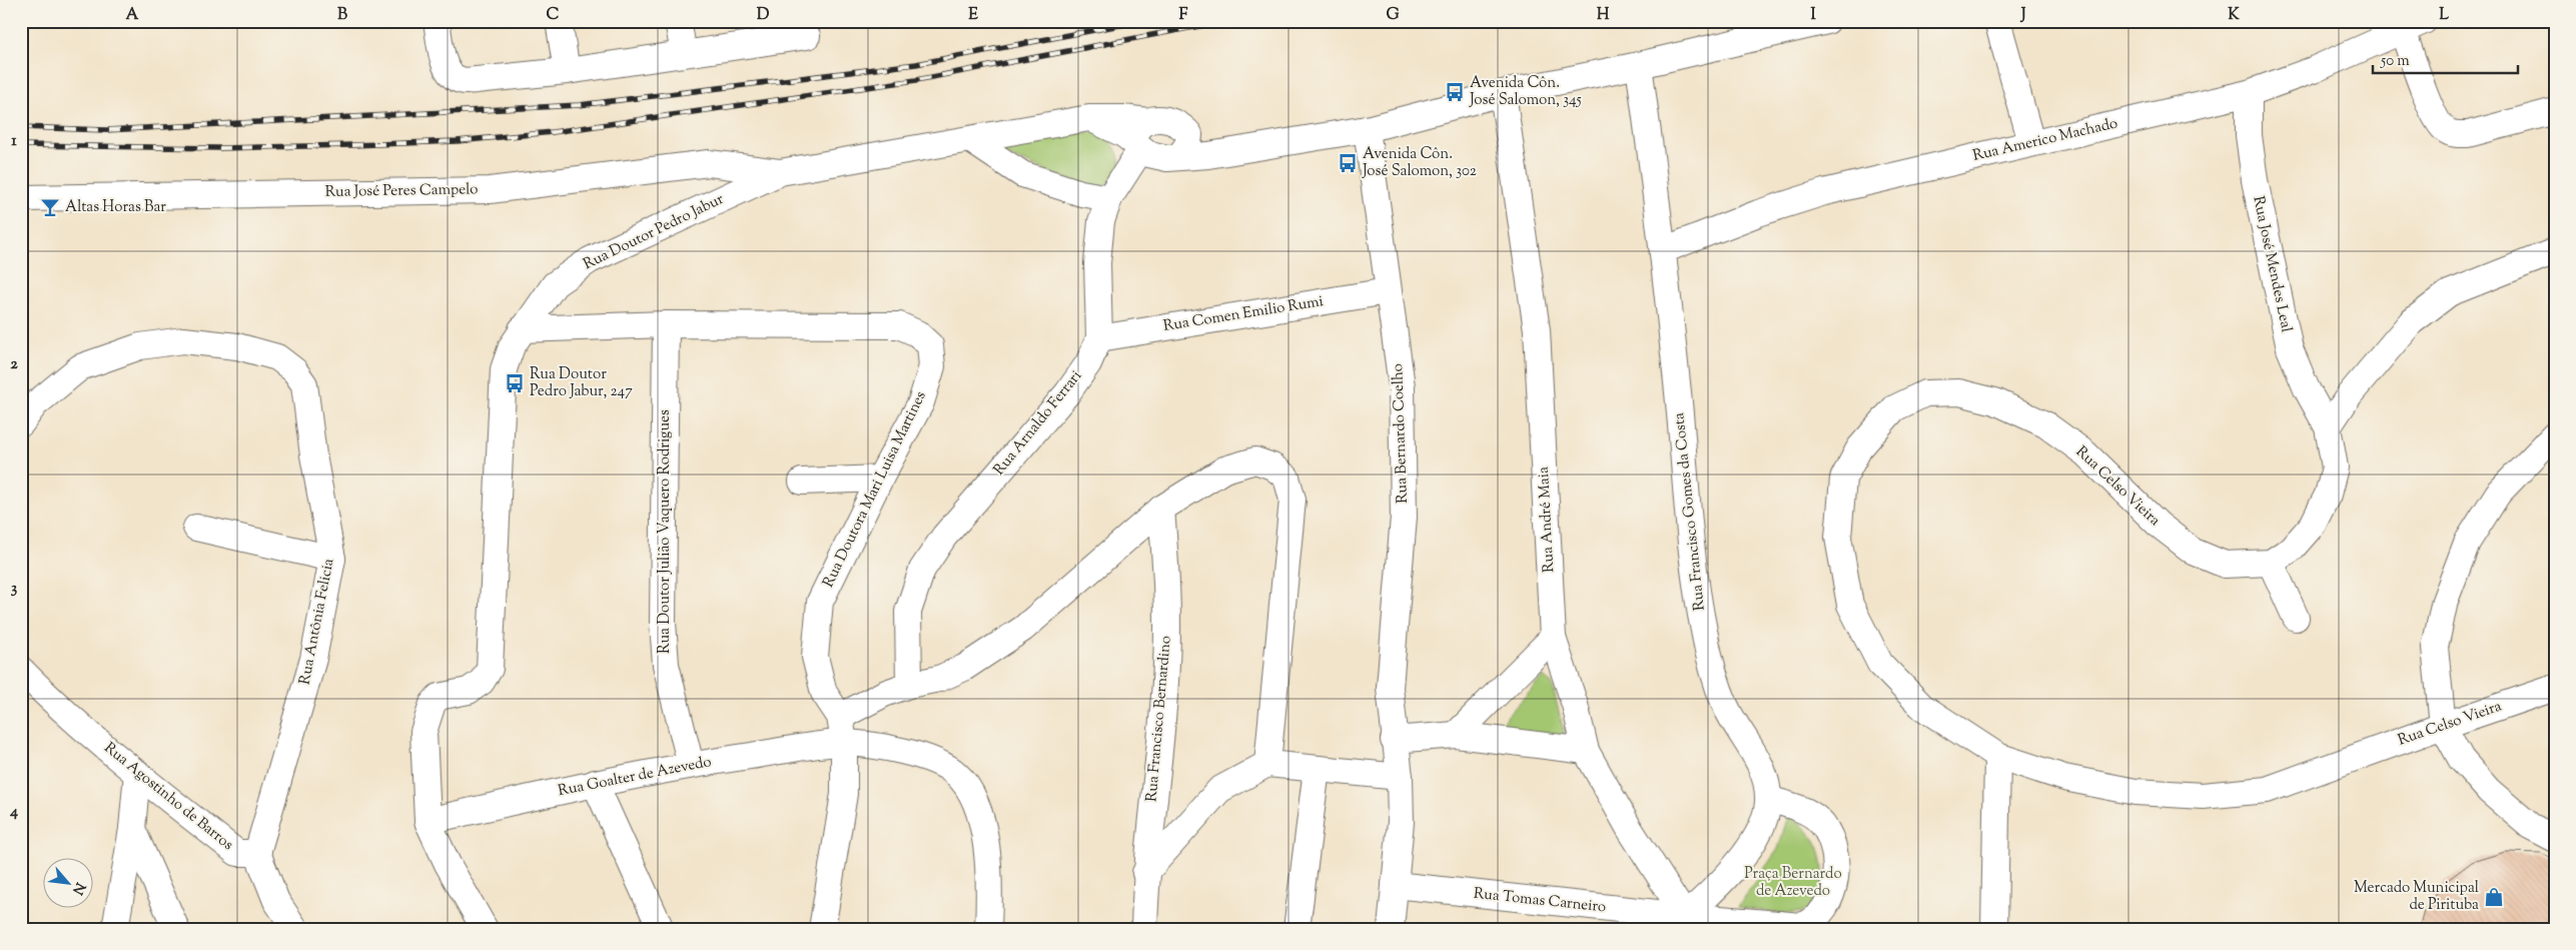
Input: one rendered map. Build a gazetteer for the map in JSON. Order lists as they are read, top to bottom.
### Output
{
  "streets": {
    "street": [
      "Rua Americo Machado",
      "Rua José Peres Campelo",
      "Rua Doutor Pedro Jabur",
      "Rua José Mendes Leal",
      "Rua Comen Emilio Rumi",
      "Rua Arnaldo Ferrari",
      "Rua Bernardo Coelho",
      "Rua Celso Vieira",
      "Rua Doutora Mari Luisa Martines",
      "Rua Francisco Gomes da Costa",
      "Rua André Maia",
      "Rua Doutor Julião Vaquero Rodrigues",
      "Rua Antônia Felicia",
      "Rua Francisco Bernardino",
      "Rua Goalter de Azevedo",
      "Rua Agostinho de Barros",
      "Rua Tomas Carneiro"
    ]
  },
  "crossings": [
    ["Rua Americo Machado", "Rua José Mendes Leal"],
    ["Rua Americo Machado", "Rua Francisco Gomes da Costa"],
    ["Rua José Peres Campelo", "Rua Doutor Pedro Jabur"],
    ["Rua Doutor Pedro Jabur", "Rua Arnaldo Ferrari"],
    ["Rua Doutor Pedro Jabur", "Rua Doutora Mari Luisa Martines"],
    ["Rua Doutor Pedro Jabur", "Rua Goalter de Azevedo"],
    ["Rua Comen Emilio Rumi", "Rua Arnaldo Ferrari"],
    ["Rua Comen Emilio Rumi", "Rua Bernardo Coelho"],
    ["Rua Bernardo Coelho", "Rua Tomas Carneiro"],
    ["Rua Doutora Mari Luisa Martines", "Rua Doutor Julião Vaquero Rodrigues"],
    ["Rua Doutora Mari Luisa Martines", "Rua Goalter de Azevedo"],
    ["Rua Francisco Gomes da Costa", "Rua André Maia"],
    ["Rua Francisco Gomes da Costa", "Rua Tomas Carneiro"],
    ["Rua André Maia", "Rua Tomas Carneiro"],
    ["Rua Doutor Julião Vaquero Rodrigues", "Rua Goalter de Azevedo"],
    ["Rua Antônia Felicia", "Rua Agostinho de Barros"]
  ],
  "parks": ["Praça Bernardo de Azevedo"],
  "places": {
    "bus stop": ["Avenida Côn. José Salomon, 345", "Avenida Côn. José Salomon, 302", "Rua Doutor Pedro Jabur, 247"],
    "bar": ["Altas Horas Bar"],
    "shop": ["Mercado Municipal de Pirituba"]
  },
  "scale_bar": "50 m",
  "north": "bottom right",
  "grid": {
    "columns": [
      "A",
      "B",
      "C",
      "D",
      "E",
      "F",
      "G",
      "H",
      "I",
      "J",
      "K",
      "L"
    ],
    "rows": [
      "1",
      "2",
      "3",
      "4"
    ]
  }
}
